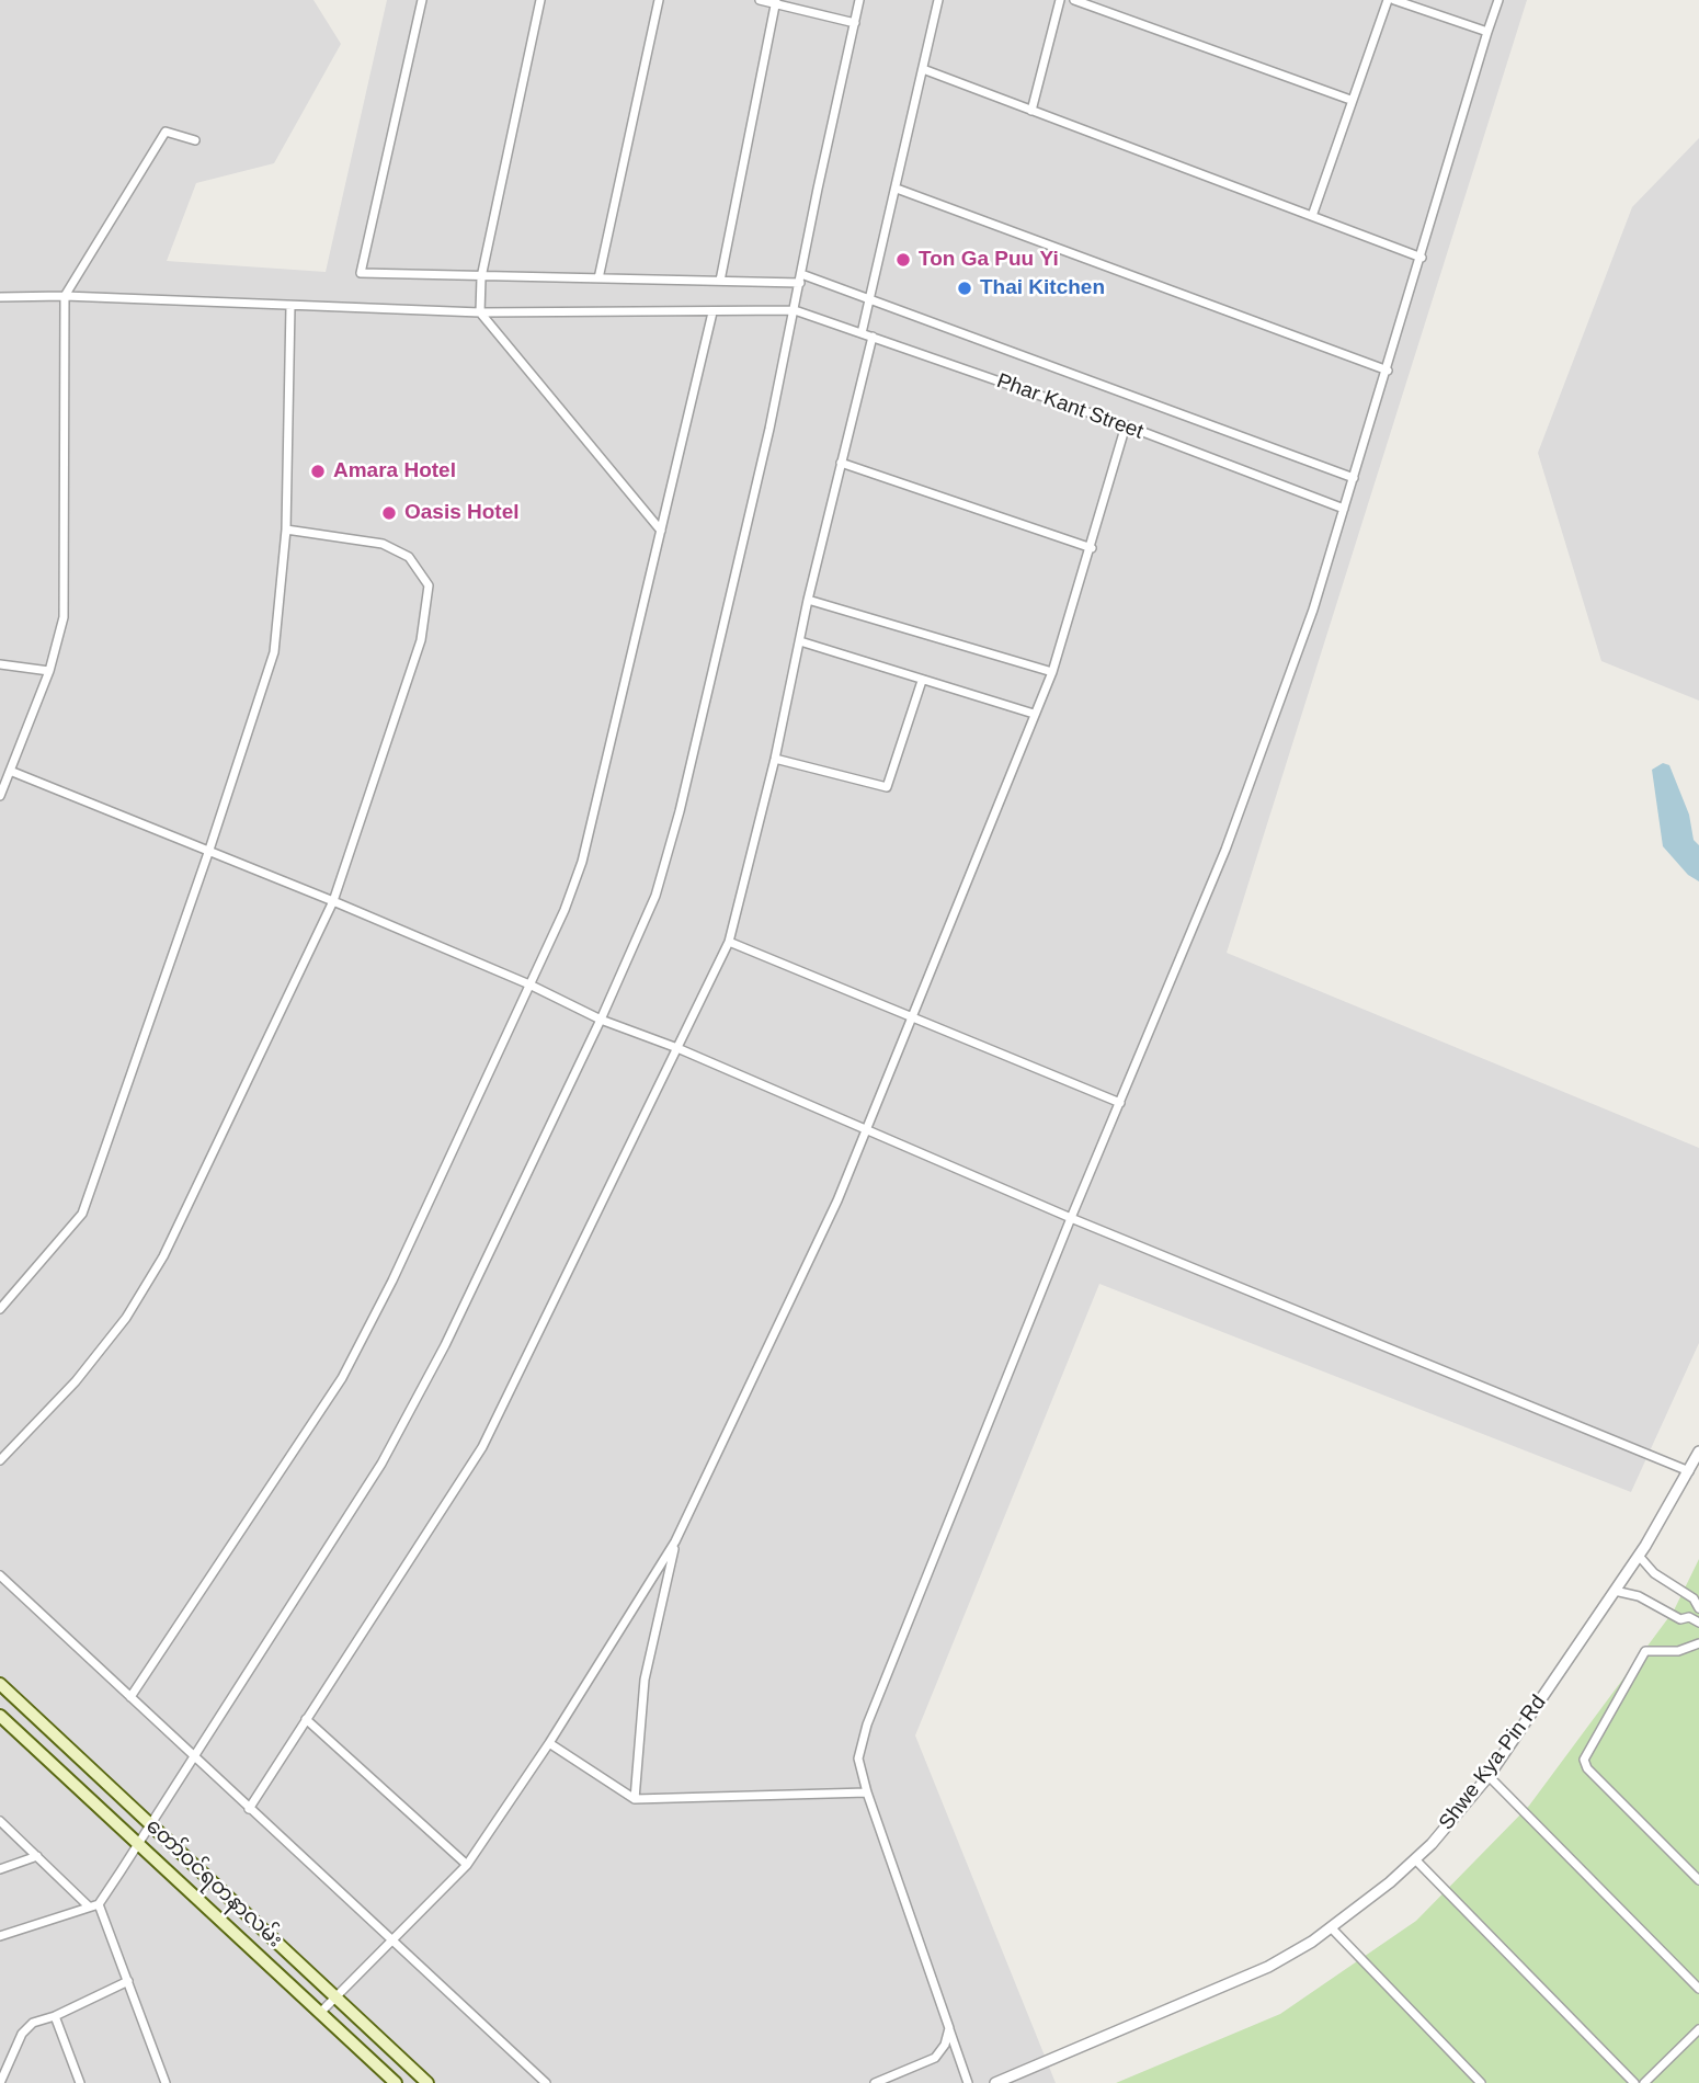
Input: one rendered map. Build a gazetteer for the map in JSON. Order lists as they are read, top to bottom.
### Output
{
  "streets": {
    "main road": ["တော်ဝင်ရတနာလမ်း"],
    "street": ["Phar Kant Street", "Shwe Kya Pin Rd"]
  },
  "places": [
    "Ton Ga Puu Yi",
    "Thai Kitchen",
    "Amara Hotel",
    "Oasis Hotel"
  ]
}
